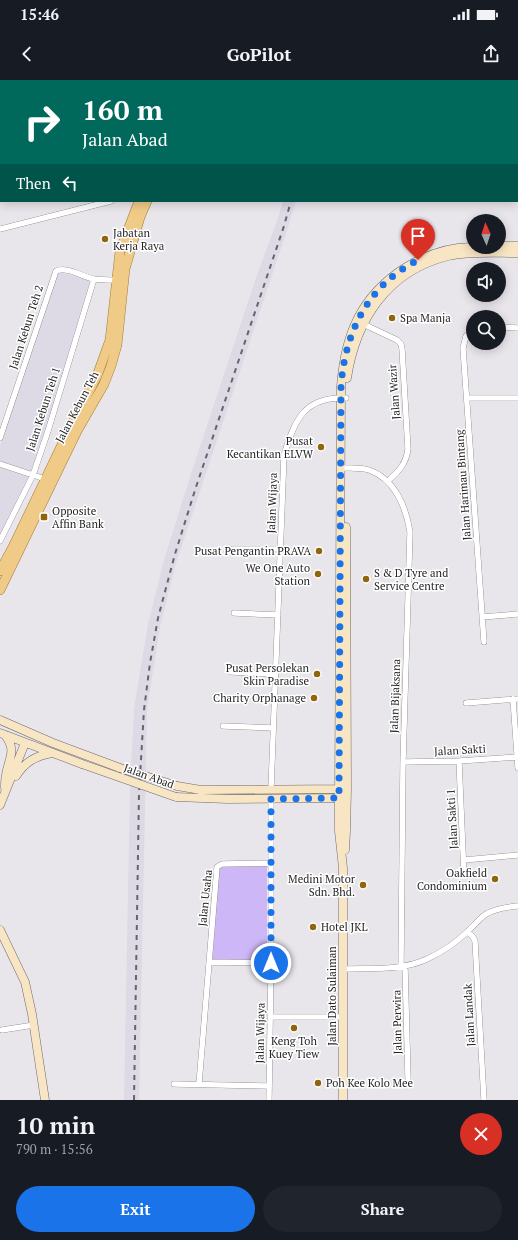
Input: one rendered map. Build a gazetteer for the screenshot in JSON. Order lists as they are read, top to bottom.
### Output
{
  "streets": {
    "main road": ["Jalan Kebun Teh"],
    "street": [
      "Jalan Kebun Teh 2",
      "Jalan Wazir",
      "Jalan Kebun Teh 1",
      "Jalan Harimau Bintang",
      "Jalan Wijaya",
      "Jalan Bijaksana",
      "Jalan Sakti",
      "Jalan Abad",
      "Jalan Sakti 1",
      "Jalan Usaha",
      "Jalan Dato Sulaiman",
      "Jalan Landak",
      "Jalan Perwira"
    ]
  },
  "crossings": [
    ["Jalan Kebun Teh 2", "Jalan Kebun Teh 1"],
    ["Jalan Wazir", "Jalan Bijaksana"],
    ["Jalan Wazir", "Jalan Dato Sulaiman"],
    ["Jalan Wijaya", "Jalan Abad"],
    ["Jalan Wijaya", "Jalan Usaha"],
    ["Jalan Wijaya", "Jalan Dato Sulaiman"],
    ["Jalan Bijaksana", "Jalan Sakti"],
    ["Jalan Bijaksana", "Jalan Dato Sulaiman"],
    ["Jalan Bijaksana", "Jalan Perwira"],
    ["Jalan Sakti", "Jalan Sakti 1"],
    ["Jalan Abad", "Jalan Dato Sulaiman"]
  ],
  "places": {
    "other": [
      "Jabatan Kerja Raya",
      "Spa Manja",
      "Pusat Kecantikan ELVW",
      "Pusat Pengantin PRAVA",
      "We One Auto Station",
      "S & D Tyre and Service Centre",
      "Pusat Persolekan Skin Paradise",
      "Charity Orphanage",
      "Oakfield Condominium",
      "Medini Motor Sdn. Bhd.",
      "Hotel JKL",
      "Keng Toh Kuey Tiew",
      "Poh Kee Kolo Mee"
    ],
    "transit": ["Opposite Affin Bank"]
  },
  "north": "top",
  "page": {
    "status": "15:46",
    "header": "GoPilot",
    "turn": ["160 m", "Jalan Abad"],
    "then": "Then",
    "heading": ["10 min", "790 m · 15:56"],
    "buttons": ["Exit", "Share"]
  }
}
